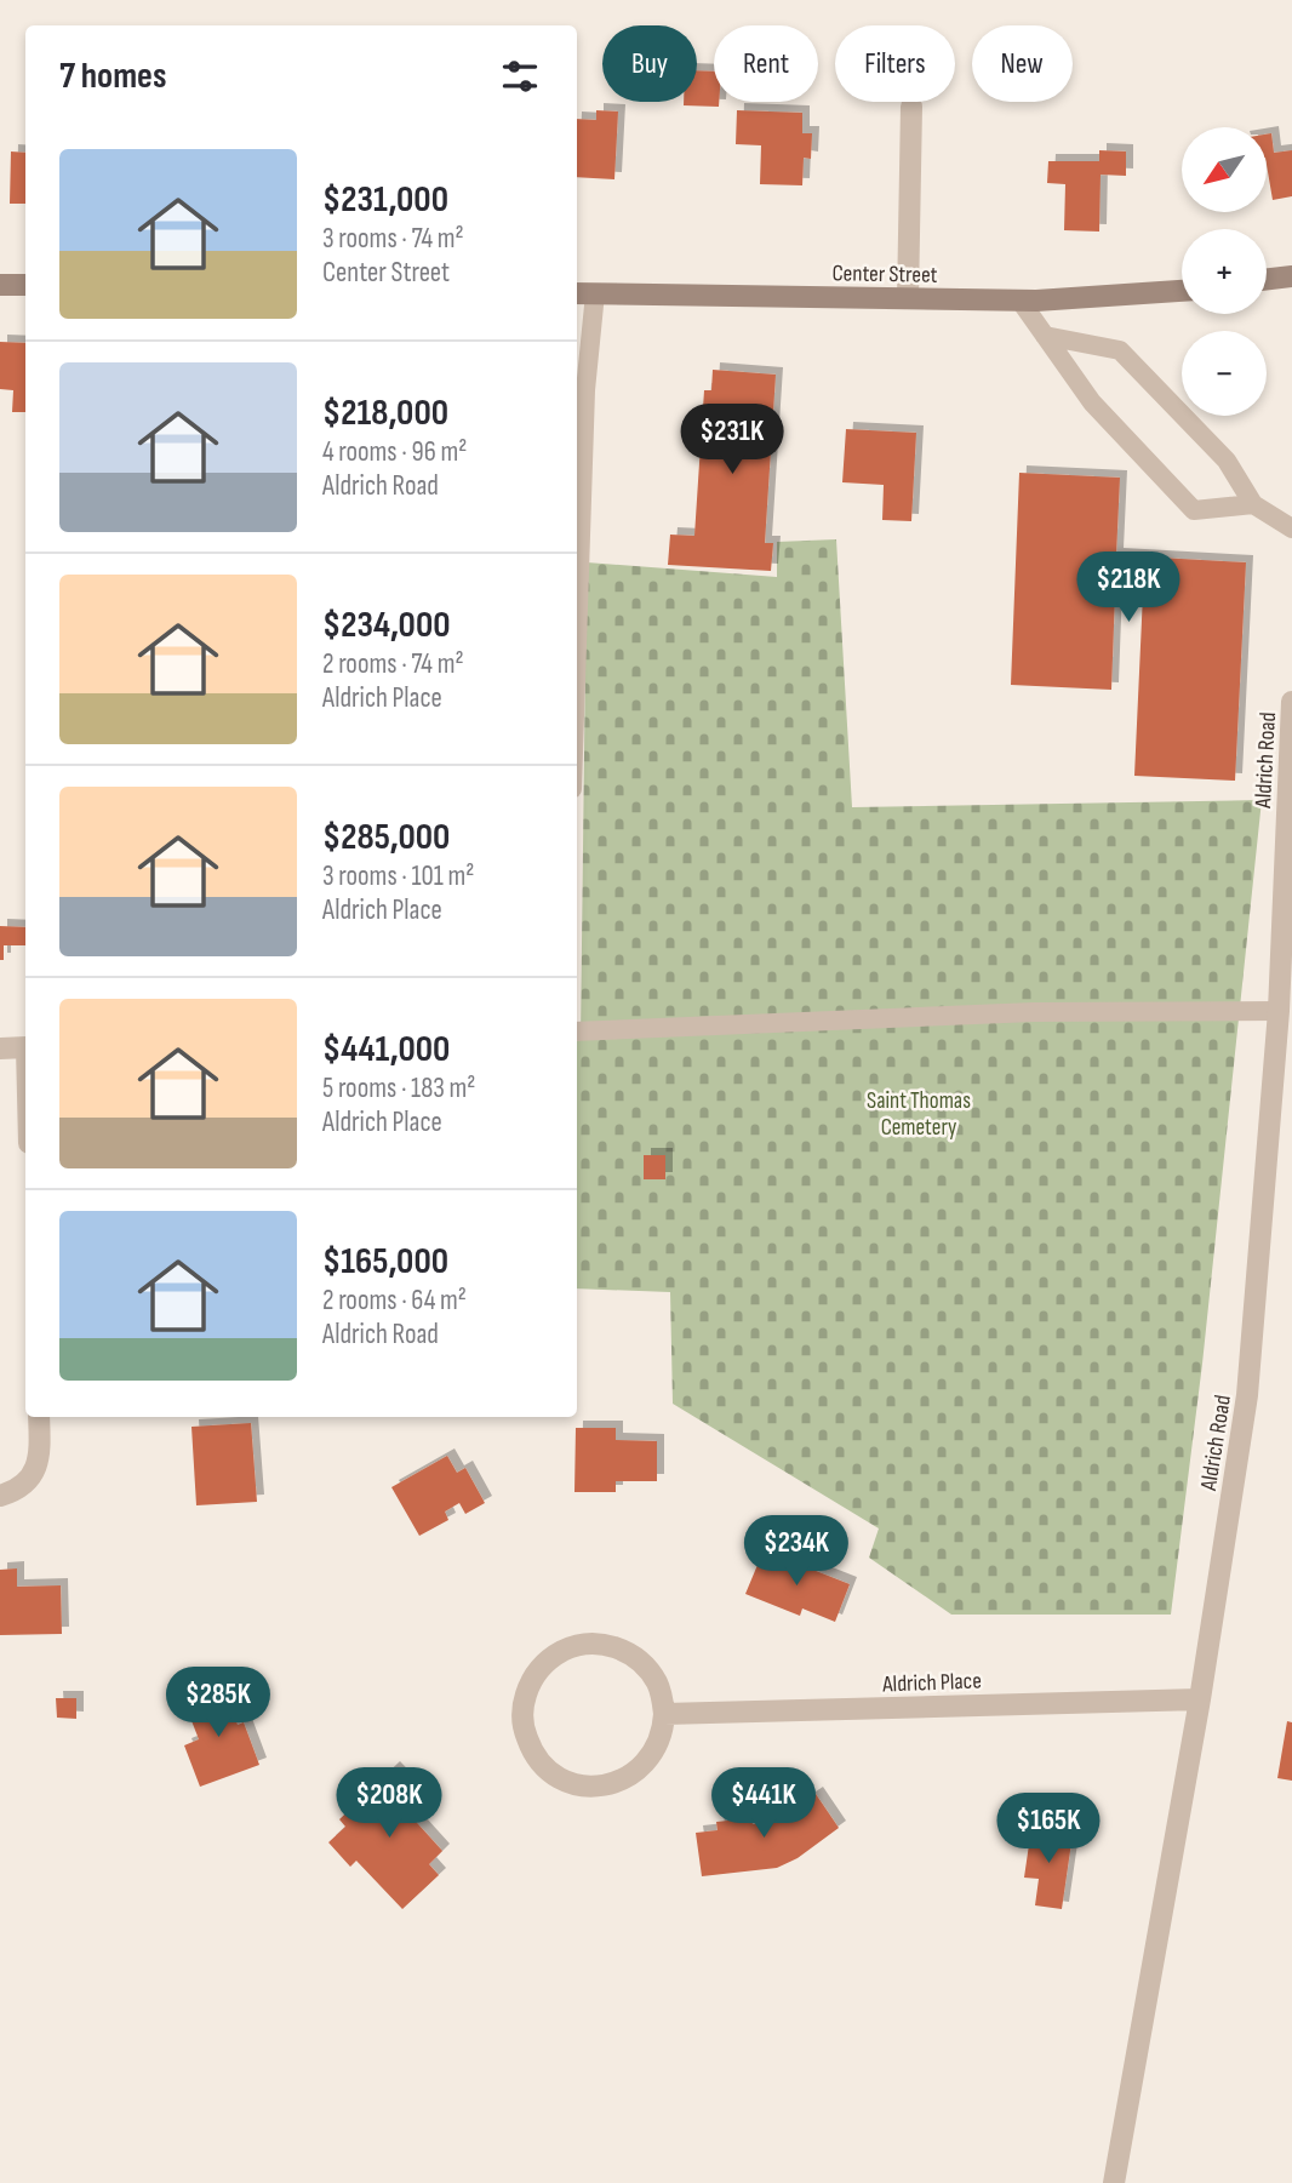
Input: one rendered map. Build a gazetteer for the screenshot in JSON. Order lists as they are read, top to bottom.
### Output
{
  "streets": {
    "street": ["Center Street", "Aldrich Road", "Aldrich Place"]
  },
  "crossings": [
    ["Aldrich Road", "Aldrich Place"]
  ],
  "parks": ["Saint Thomas Cemetery"],
  "north": "bottom left",
  "page": {
    "chip": [
      "Buy",
      "Rent",
      "Filters",
      "New"
    ],
    "heading": "7 homes",
    "map_buttons": ["+", "−"],
    "list": [
      {
        "name": "$231,000",
        "note": "3 rooms · 74 m² · Center Street"
      },
      {
        "name": "$218,000",
        "note": "4 rooms · 96 m² · Aldrich Road"
      },
      {
        "name": "$234,000",
        "note": "2 rooms · 74 m² · Aldrich Place"
      },
      {
        "name": "$285,000",
        "note": "3 rooms · 101 m² · Aldrich Place"
      },
      {
        "name": "$441,000",
        "note": "5 rooms · 183 m² · Aldrich Place"
      },
      {
        "name": "$165,000",
        "note": "2 rooms · 64 m² · Aldrich Road"
      }
    ],
    "price": [
      "$231K",
      "$218K",
      "$234K",
      "$285K",
      "$208K",
      "$441K",
      "$165K"
    ]
  }
}
